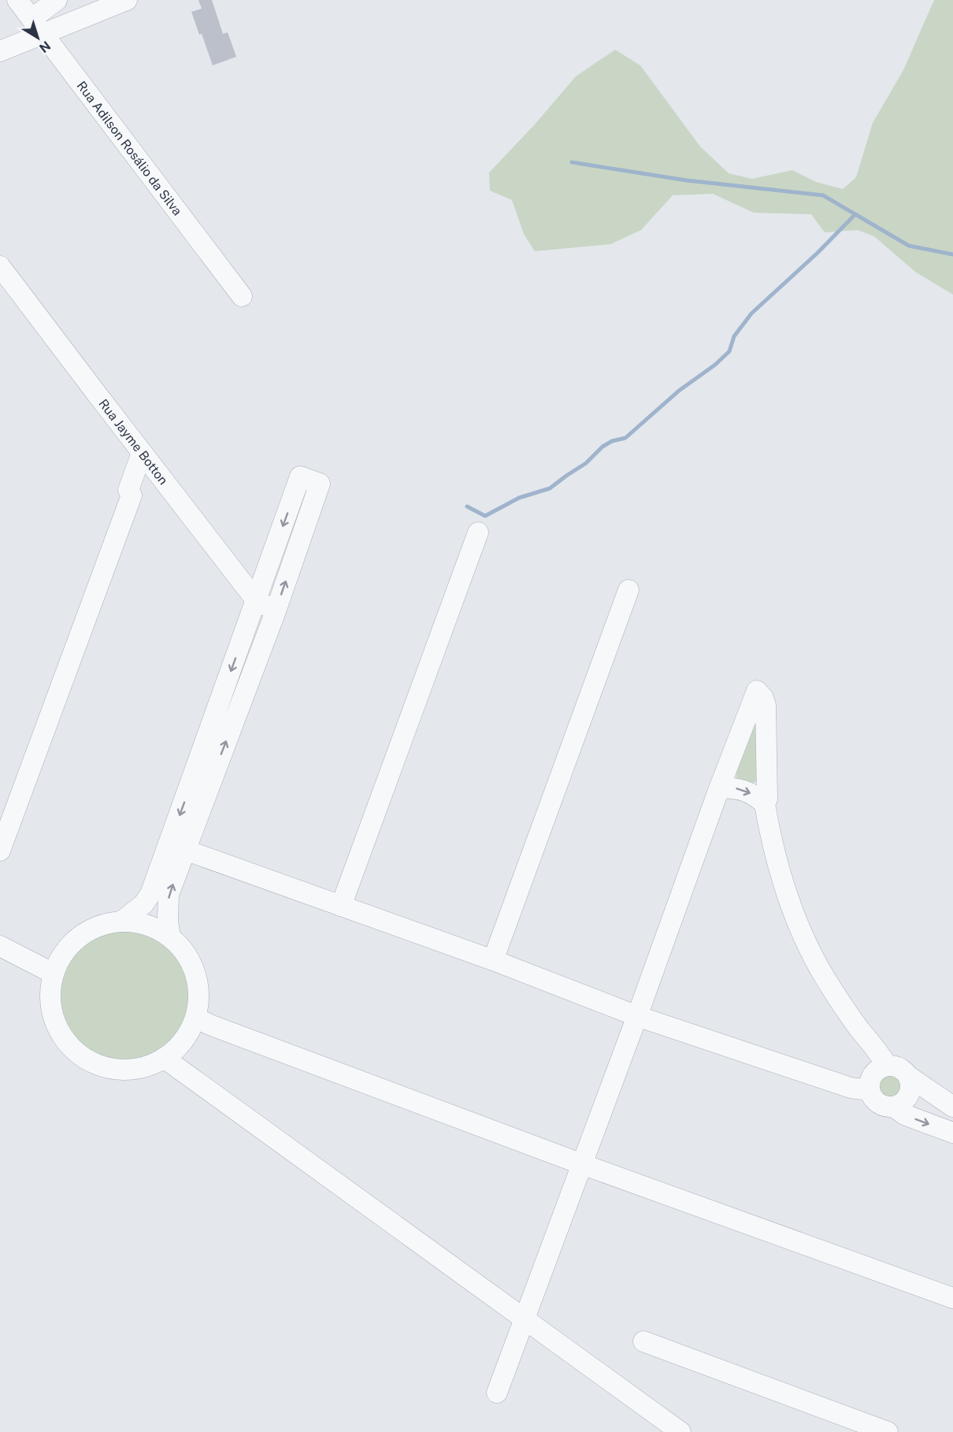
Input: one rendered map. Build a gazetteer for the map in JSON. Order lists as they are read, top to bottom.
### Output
{
  "streets": {
    "street": ["Rua Adilson Rosálio da Silva", "Rua Jayme Botton"]
  },
  "north": "bottom right"
}
